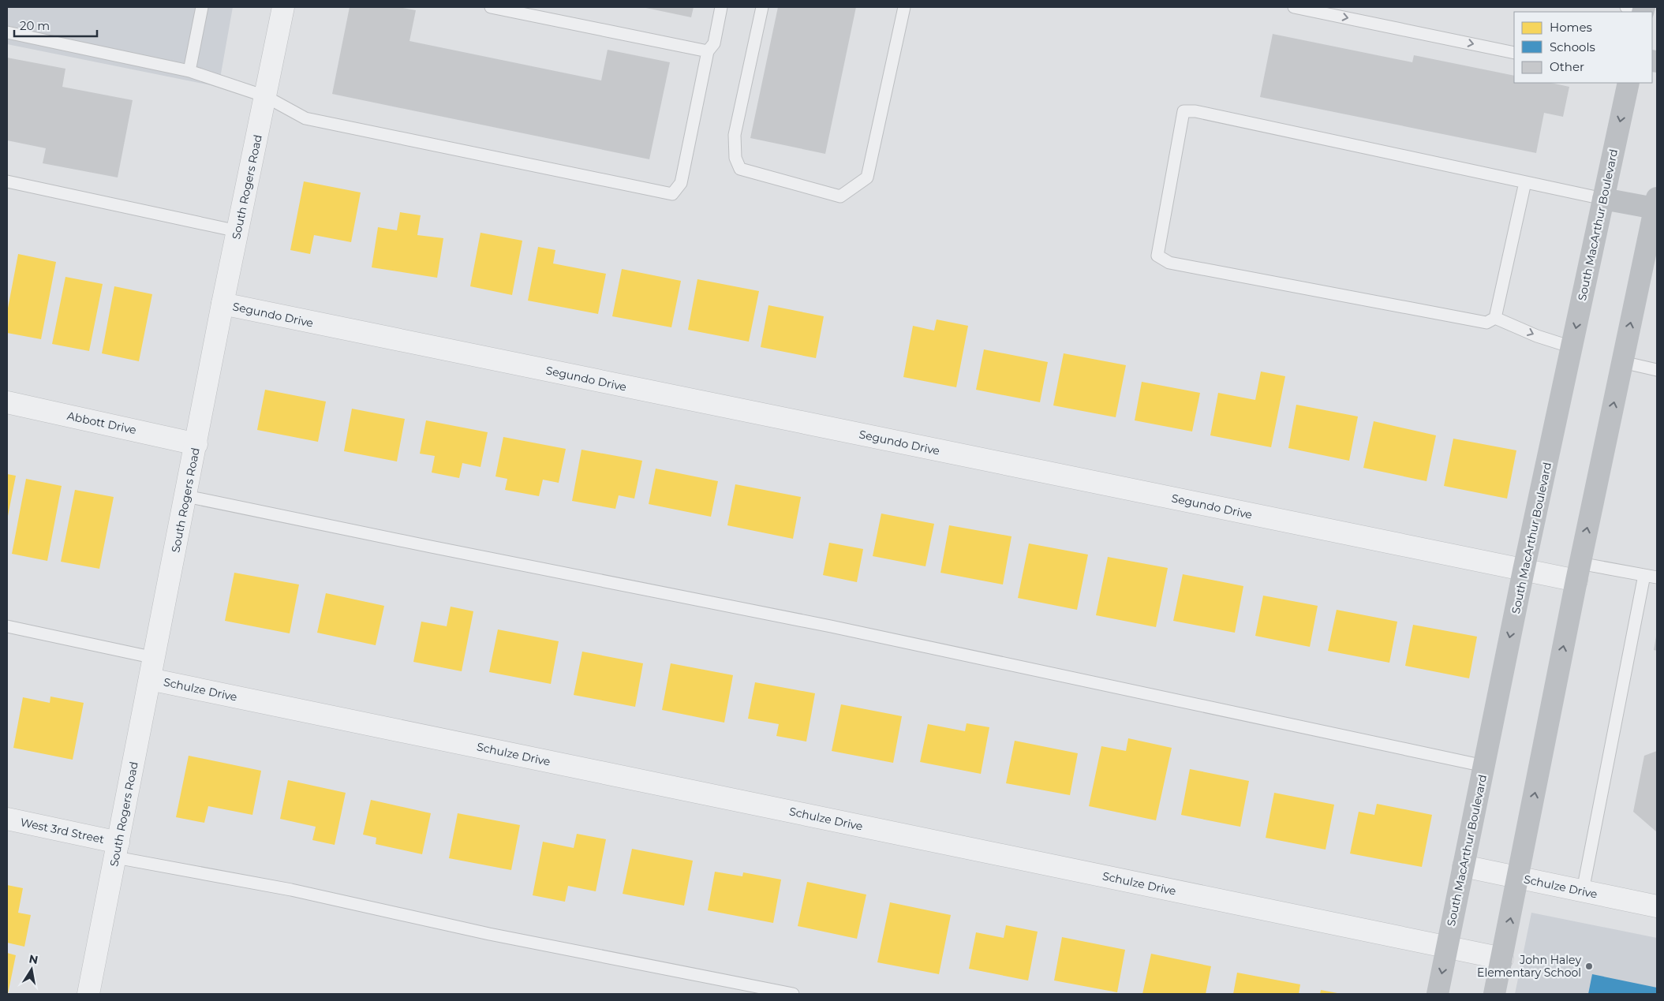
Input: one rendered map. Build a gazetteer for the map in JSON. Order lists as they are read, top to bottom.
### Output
{
  "streets": {
    "main road": ["South MacArthur Boulevard"],
    "street": [
      "South Rogers Road",
      "Segundo Drive",
      "Abbott Drive",
      "Schulze Drive",
      "West 3rd Street"
    ]
  },
  "crossings": [
    ["South Rogers Road", "Segundo Drive"],
    ["South Rogers Road", "Abbott Drive"],
    ["South Rogers Road", "Schulze Drive"],
    ["South Rogers Road", "West 3rd Street"],
    ["South MacArthur Boulevard", "Segundo Drive"],
    ["South MacArthur Boulevard", "Schulze Drive"]
  ],
  "places": ["John Haley Elementary School"],
  "legend": ["Homes", "Schools", "Other"],
  "scale_bar": "20 m",
  "north": "top"
}
